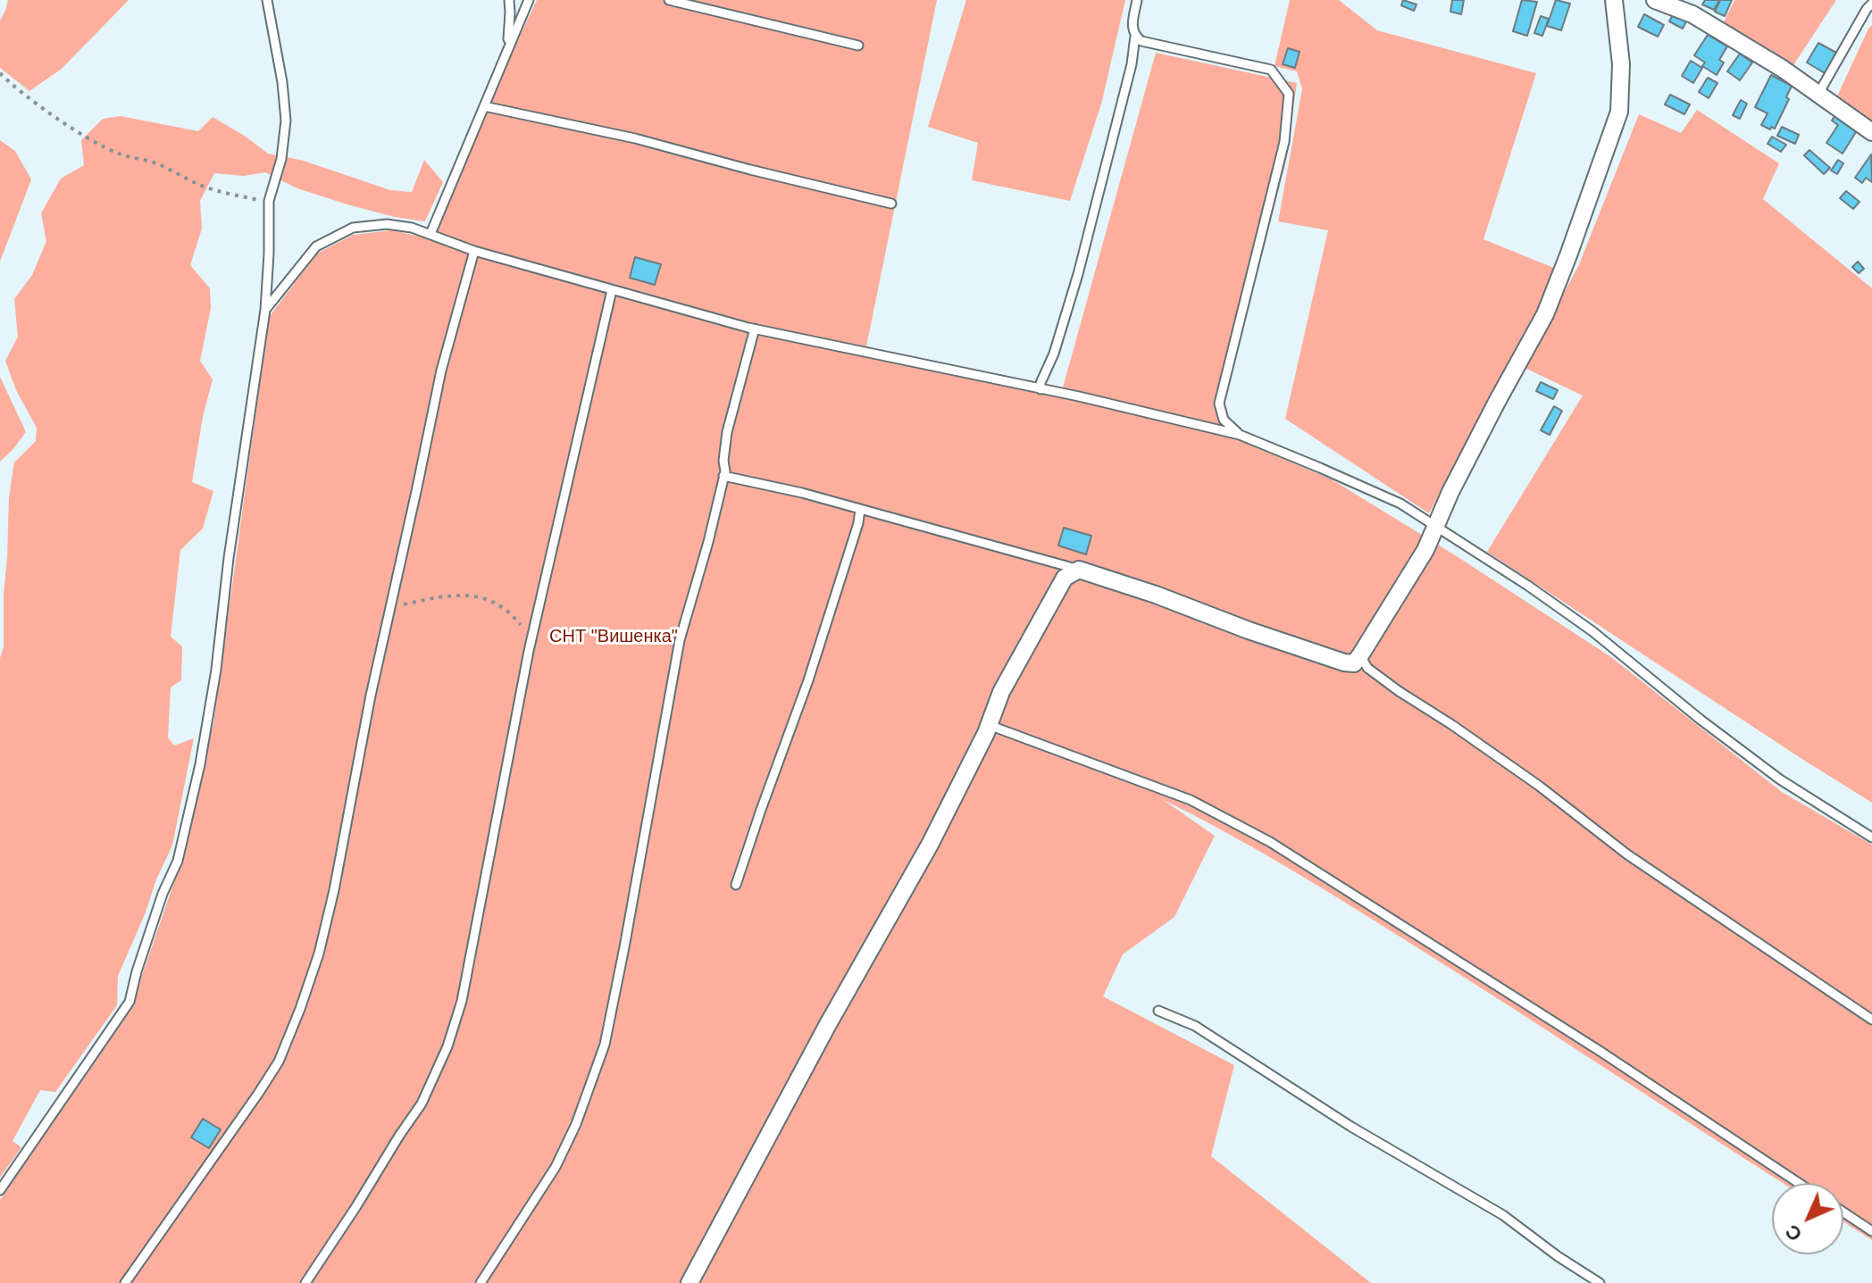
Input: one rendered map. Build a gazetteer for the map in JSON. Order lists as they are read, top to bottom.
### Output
{
  "parks": ["СНТ \"Вишенка\""],
  "north": "bottom left"
}
